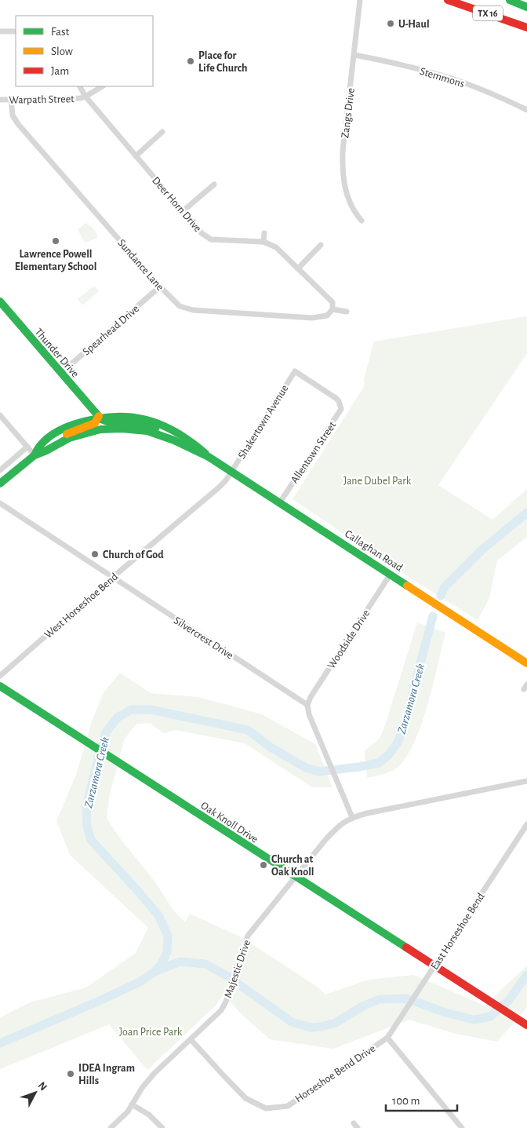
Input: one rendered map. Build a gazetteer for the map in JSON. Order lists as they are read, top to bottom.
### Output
{
  "streets": {
    "main road": [
      "TX 16",
      "Thunder Drive",
      "Callaghan Road",
      "Oak Knoll Drive"
    ],
    "street": [
      "Stemmons",
      "Warpath Street",
      "Zangs Drive",
      "Deer Horn Drive",
      "Sundance Lane",
      "Spearhead Drive",
      "Shakertown Avenue",
      "Allentown Street",
      "West Horseshoe Bend",
      "Silvercrest Drive",
      "Woodside Drive",
      "East Horseshoe Bend",
      "Majestic Drive",
      "Horseshoe Bend Drive"
    ]
  },
  "crossings": [
    ["Stemmons", "Zangs Drive"],
    ["Warpath Street", "Deer Horn Drive"],
    ["Warpath Street", "Sundance Lane"],
    ["Deer Horn Drive", "Sundance Lane"],
    ["Sundance Lane", "Spearhead Drive"],
    ["Spearhead Drive", "Thunder Drive"],
    ["Thunder Drive", "Callaghan Road"],
    ["Shakertown Avenue", "Allentown Street"],
    ["Shakertown Avenue", "Callaghan Road"],
    ["Shakertown Avenue", "West Horseshoe Bend"],
    ["Allentown Street", "Callaghan Road"],
    ["Callaghan Road", "West Horseshoe Bend"],
    ["Callaghan Road", "Woodside Drive"],
    ["West Horseshoe Bend", "Silvercrest Drive"],
    ["Silvercrest Drive", "Woodside Drive"],
    ["Oak Knoll Drive", "East Horseshoe Bend"],
    ["Oak Knoll Drive", "Majestic Drive"],
    ["East Horseshoe Bend", "Horseshoe Bend Drive"],
    ["Majestic Drive", "Horseshoe Bend Drive"]
  ],
  "water": ["Zarzamora Creek"],
  "parks": ["Jane Dubel Park", "Joan Price Park"],
  "places": [
    "U-Haul",
    "Place for Life Church",
    "Lawrence Powell Elementary School",
    "Church of God",
    "Church at Oak Knoll",
    "IDEA Ingram Hills"
  ],
  "legend": ["Fast", "Slow", "Jam"],
  "scale_bar": "100 m",
  "north": "top right"
}
